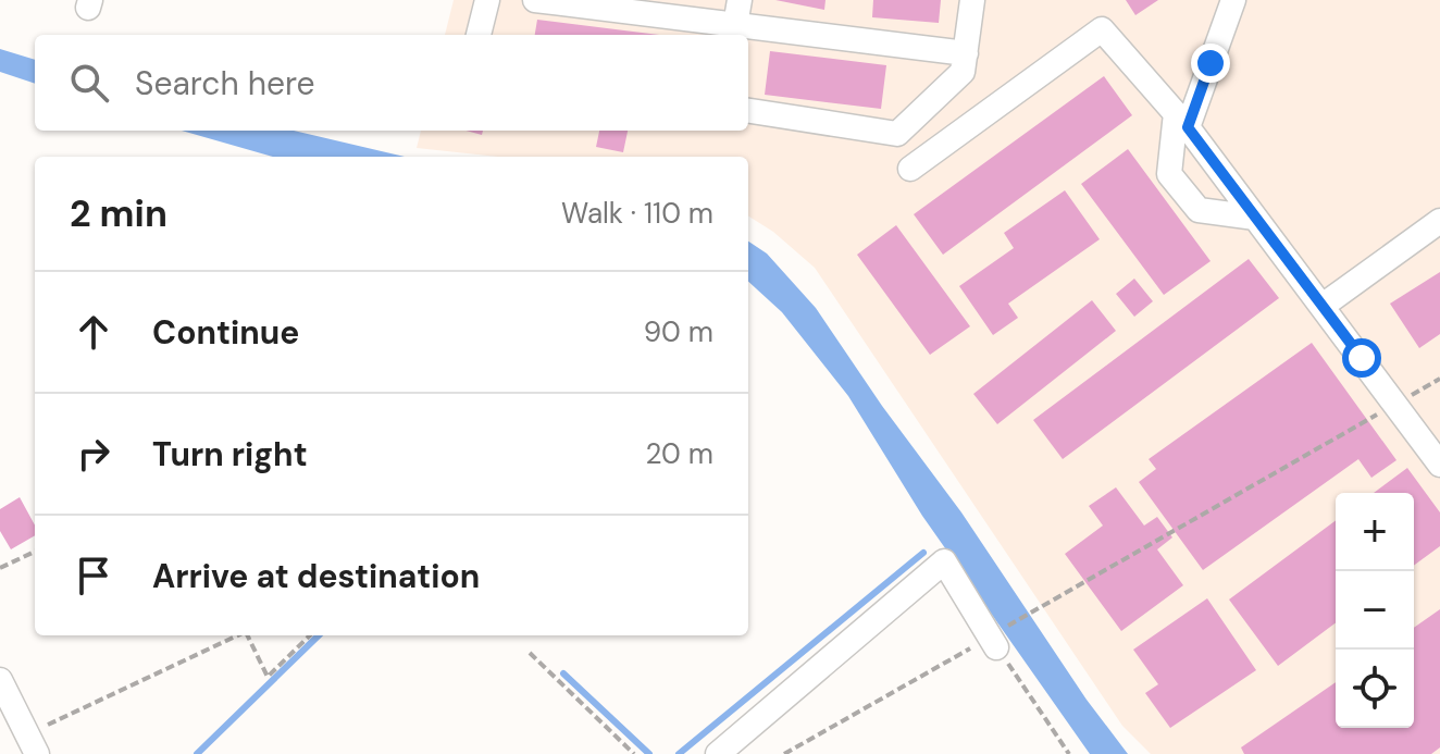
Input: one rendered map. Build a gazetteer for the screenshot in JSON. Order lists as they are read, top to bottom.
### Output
{
  "page": {
    "search": "Search here",
    "heading": ["2 min", "Walk · 110 m"],
    "list": [
      ["Continue", "90 m"],
      ["Turn right", "20 m"],
      "Arrive at destination"
    ],
    "map_buttons": ["+", "−"]
  }
}
